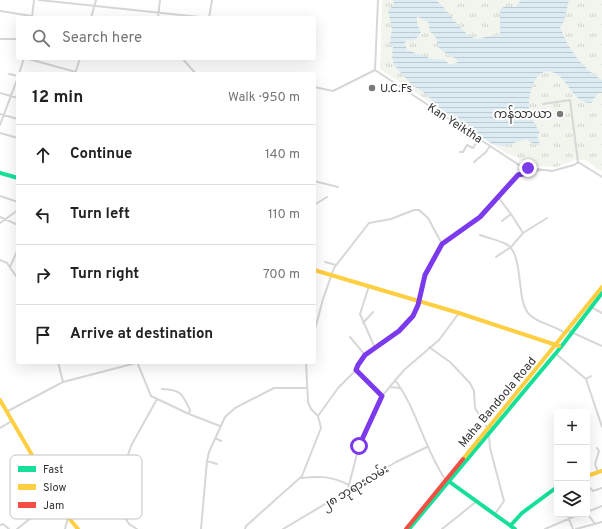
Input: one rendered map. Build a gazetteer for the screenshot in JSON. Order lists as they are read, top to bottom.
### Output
{
  "streets": {
    "main road": ["Maha Bandoola Road"],
    "street": ["Kan Yeiktha", "၂၈ ဘုရားလမ်း"]
  },
  "places": ["U.C.Fs", "ကန်သာယာ"],
  "legend": ["Fast", "Slow", "Jam"],
  "page": {
    "search": "Search here",
    "heading": ["12 min", "Walk · 950 m"],
    "list": [
      ["Continue", "140 m"],
      ["Turn left", "110 m"],
      ["Turn right", "700 m"],
      "Arrive at destination"
    ],
    "map_buttons": ["+", "−"]
  }
}
